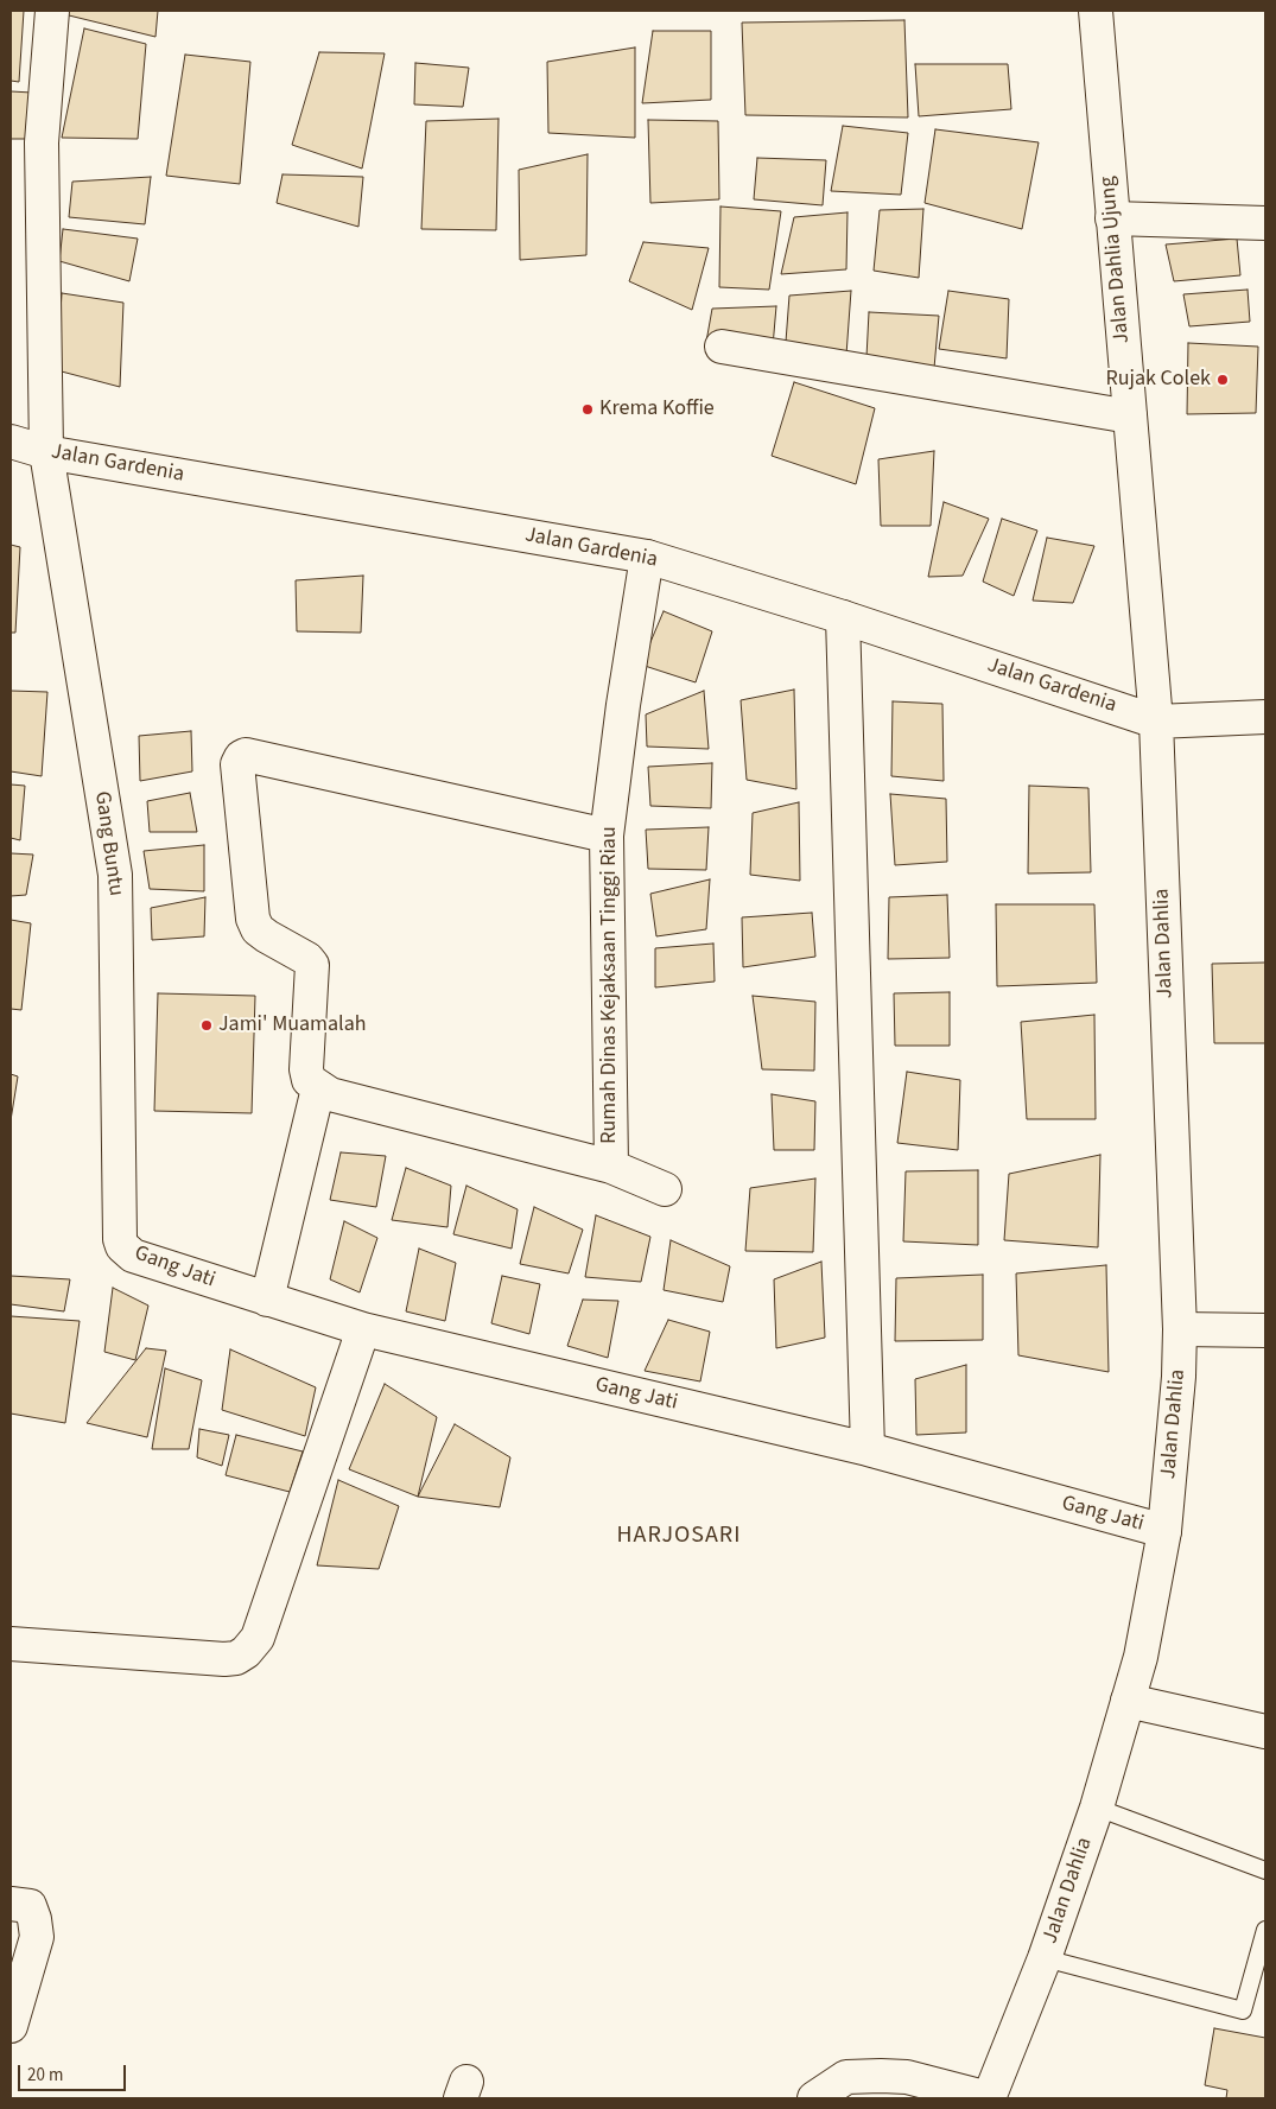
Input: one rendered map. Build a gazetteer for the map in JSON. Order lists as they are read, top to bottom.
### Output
{
  "streets": {
    "street": [
      "Jalan Dahlia Ujung",
      "Jalan Gardenia",
      "Gang Buntu",
      "Jalan Dahlia",
      "Rumah Dinas Kejaksaan Tinggi Riau",
      "Gang Jati"
    ]
  },
  "crossings": [
    ["Jalan Dahlia Ujung", "Jalan Gardenia"],
    ["Jalan Dahlia Ujung", "Jalan Dahlia"],
    ["Jalan Gardenia", "Gang Buntu"],
    ["Jalan Gardenia", "Jalan Dahlia"],
    ["Jalan Gardenia", "Rumah Dinas Kejaksaan Tinggi Riau"],
    ["Gang Buntu", "Gang Jati"],
    ["Jalan Dahlia", "Gang Jati"]
  ],
  "districts": ["HARJOSARI"],
  "places": ["Rujak Colek", "Krema Koffie", "Jami' Muamalah"],
  "scale_bar": "20 m"
}
